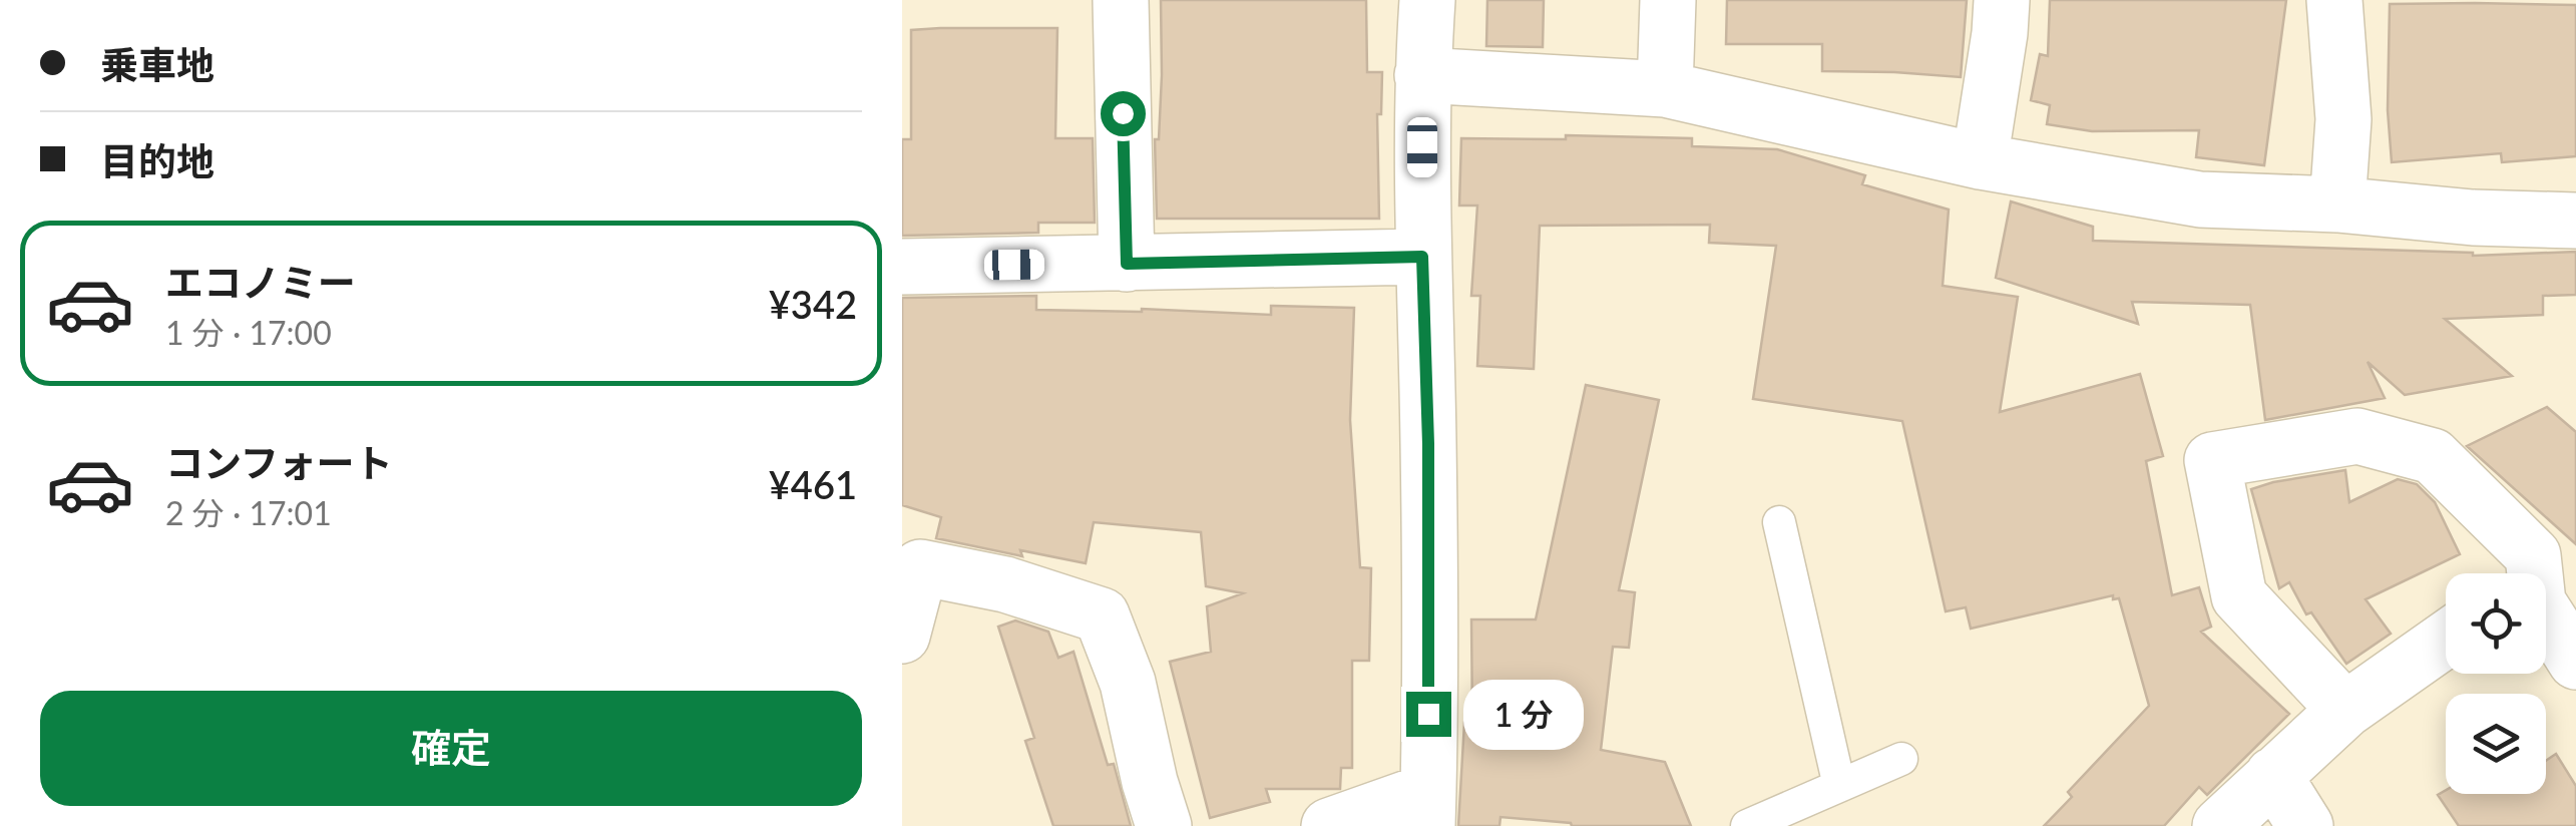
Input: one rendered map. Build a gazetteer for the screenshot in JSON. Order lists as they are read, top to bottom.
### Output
{
  "page": {
    "banner": ["乗車地", "目的地"],
    "list": [
      {
        "name": "エコノミー",
        "note": "1 分 · 17:00",
        "value": "¥342"
      },
      {
        "name": "コンフォート",
        "note": "2 分 · 17:01",
        "value": "¥461"
      }
    ],
    "buttons": "確定",
    "bubble": "1 分"
  }
}
